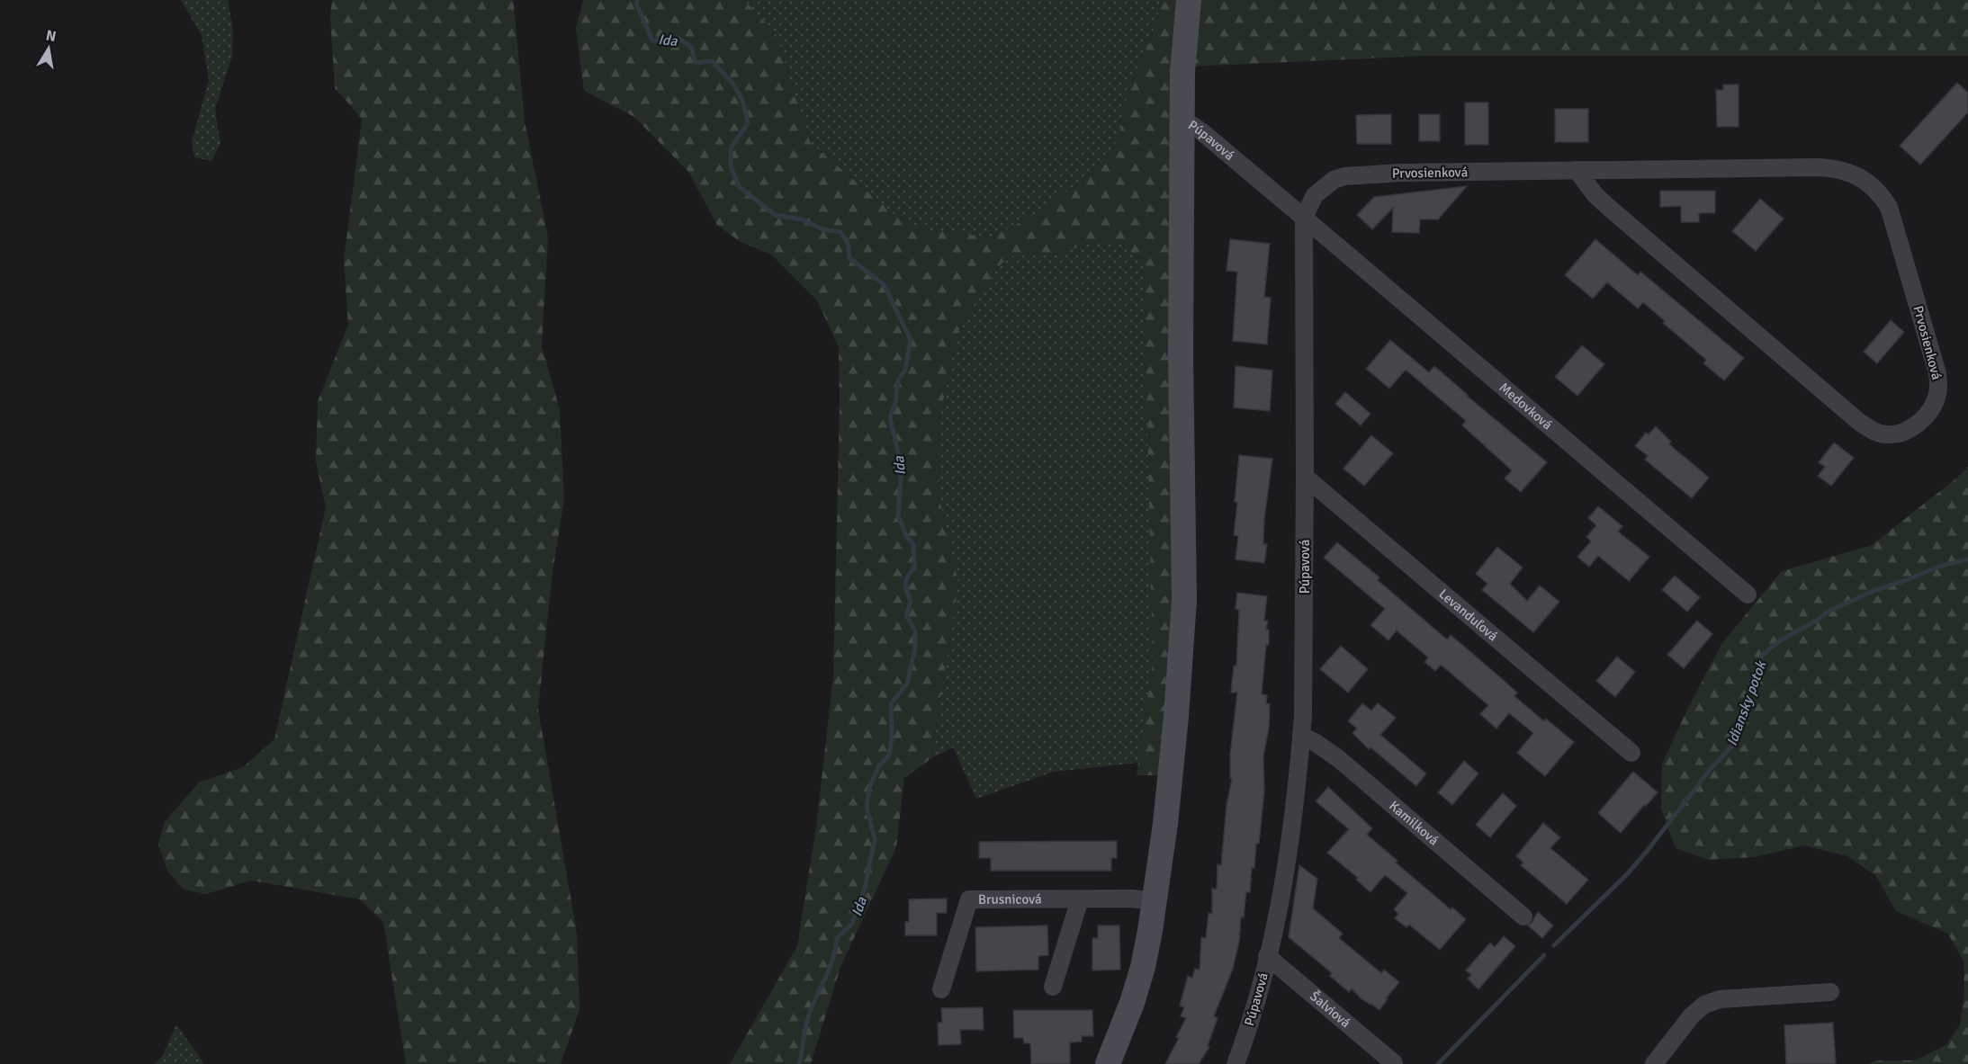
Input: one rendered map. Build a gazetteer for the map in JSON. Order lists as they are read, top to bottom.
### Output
{
  "streets": {
    "street": [
      "Púpavová",
      "Prvosienková",
      "Medovková",
      "Levanduľová",
      "Kamilková",
      "Brusnicová",
      "Šalviová"
    ]
  },
  "crossings": [
    ["Púpavová", "Prvosienková"],
    ["Púpavová", "Medovková"],
    ["Púpavová", "Levanduľová"],
    ["Púpavová", "Kamilková"],
    ["Púpavová", "Šalviová"],
    ["Prvosienková", "Medovková"]
  ],
  "water": ["Ida", "Idiansky potok"],
  "north": "top"
}
